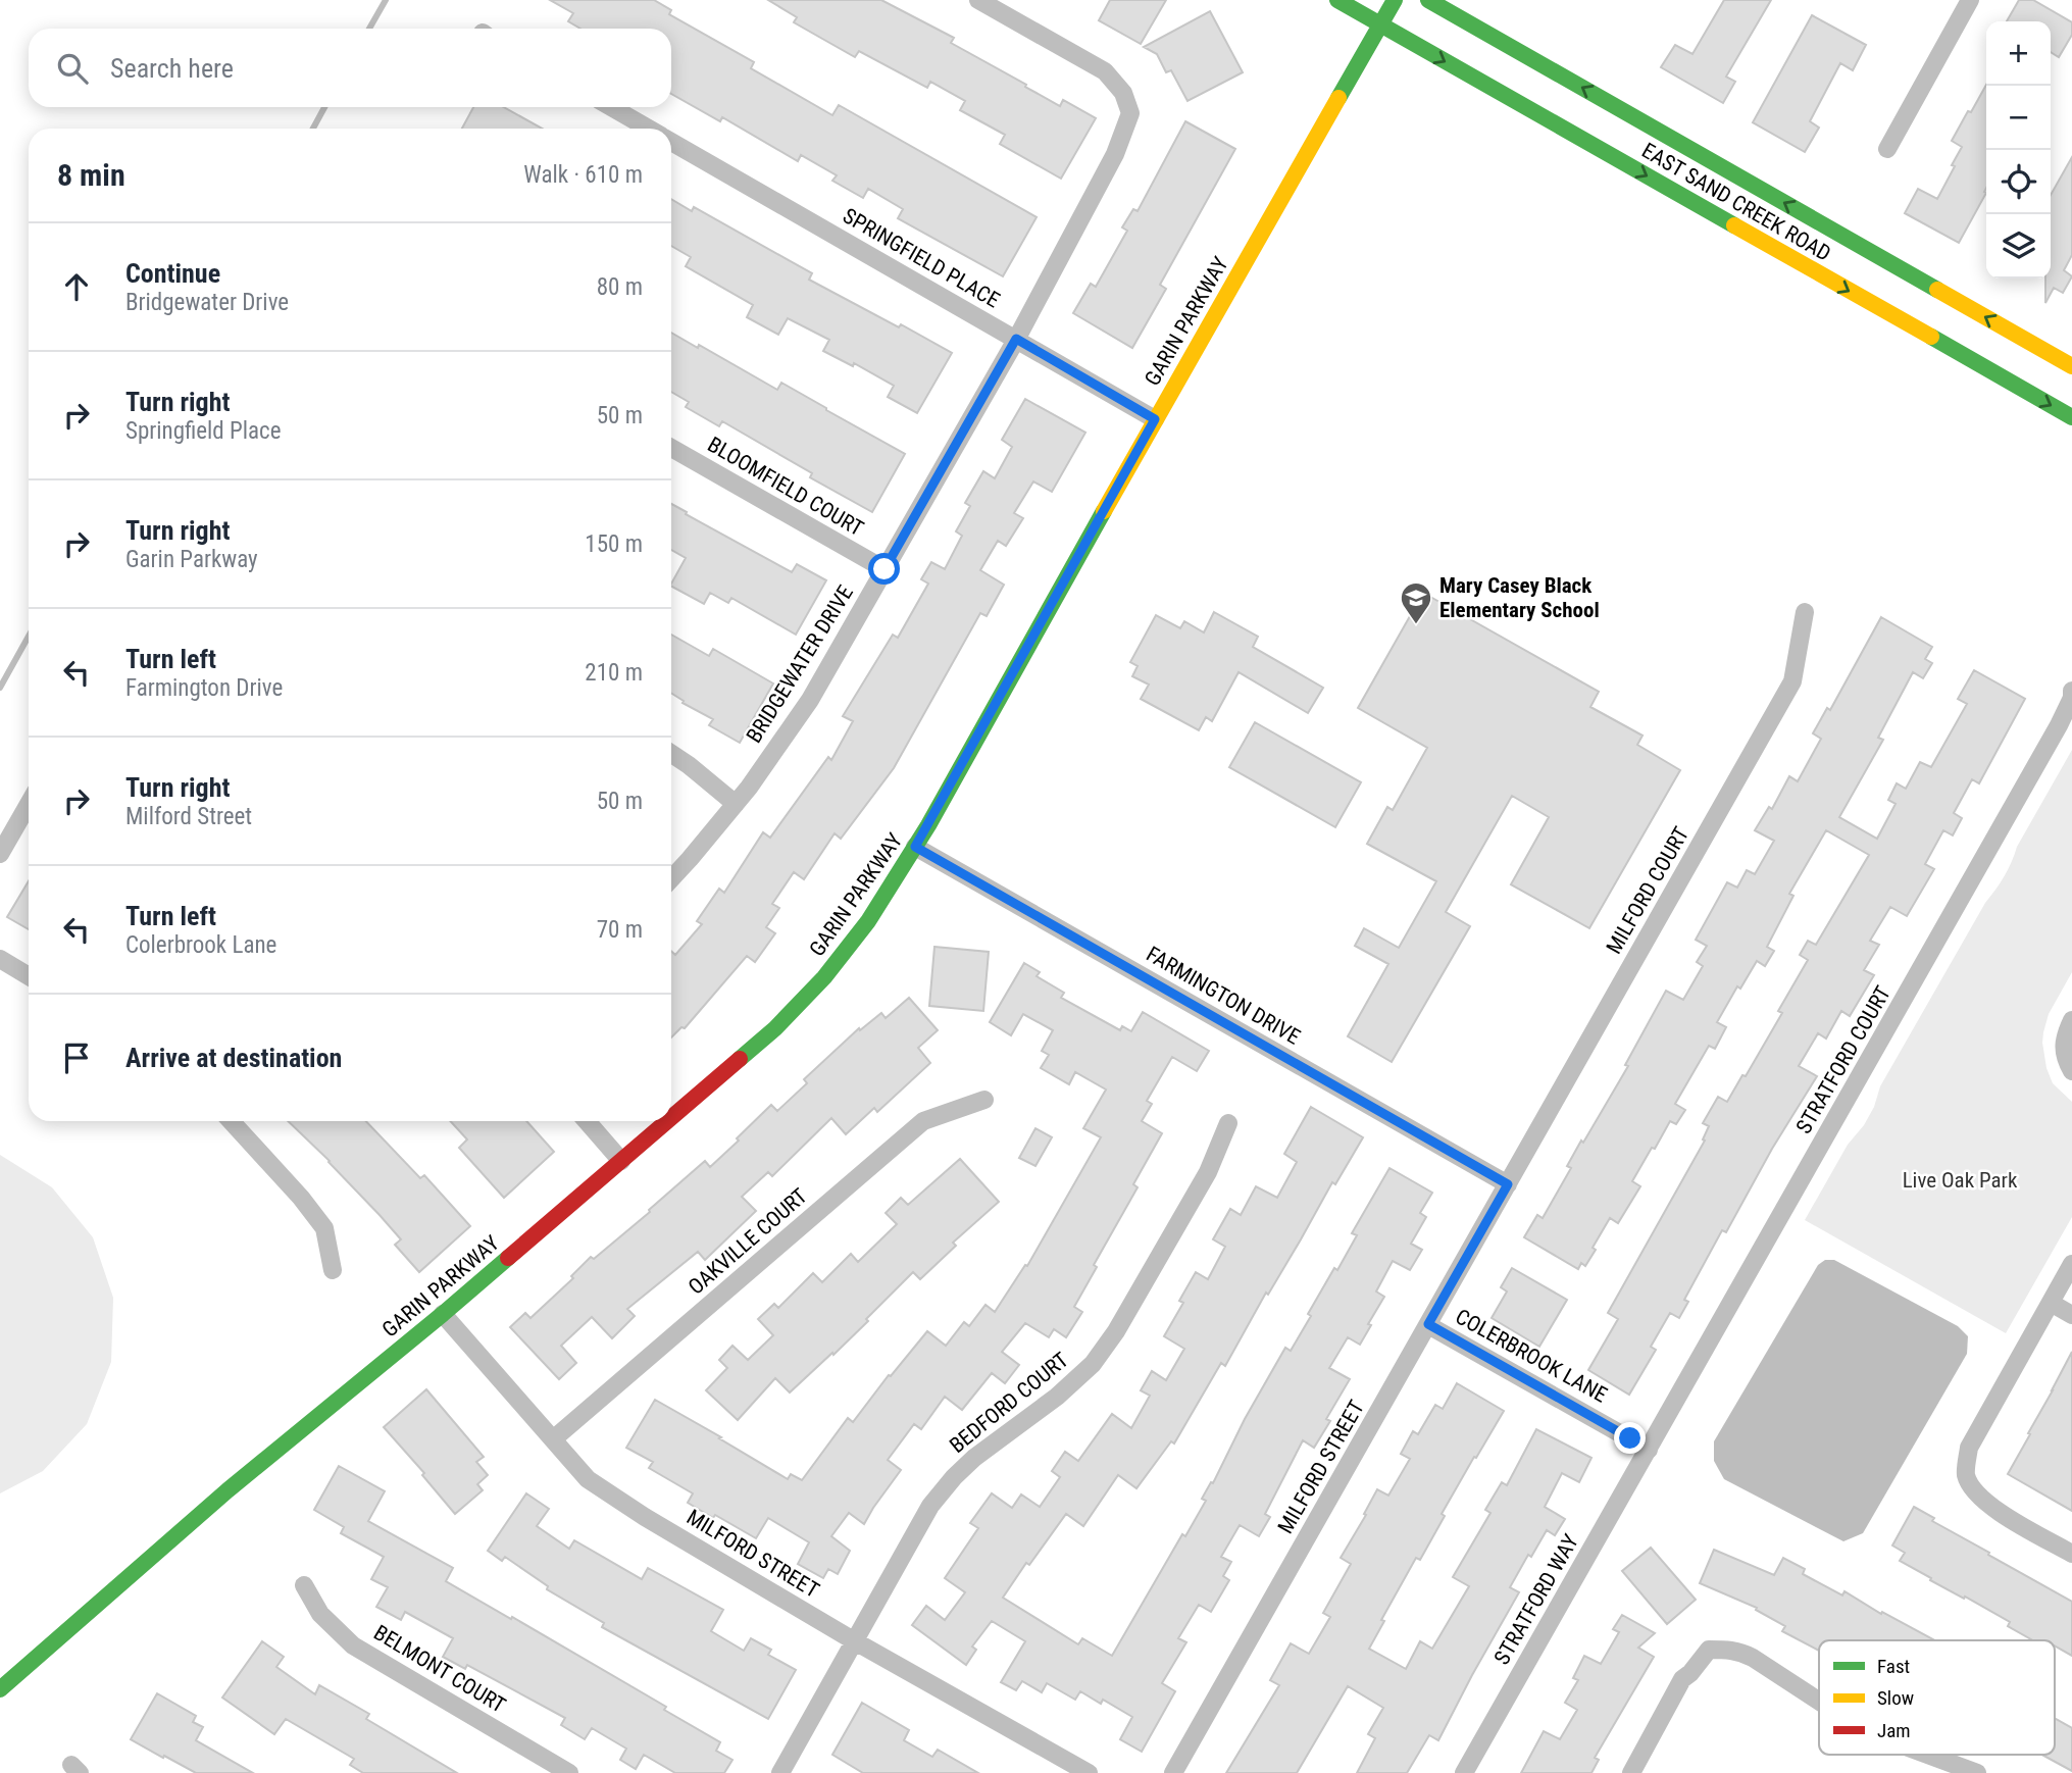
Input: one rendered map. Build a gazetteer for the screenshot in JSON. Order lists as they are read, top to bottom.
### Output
{
  "streets": {
    "street": [
      "EAST SAND CREEK ROAD",
      "SPRINGFIELD PLACE",
      "GARIN PARKWAY",
      "BLOOMFIELD COURT",
      "BRIDGEWATER DRIVE",
      "MILFORD COURT",
      "FARMINGTON DRIVE",
      "STRATFORD COURT",
      "OAKVILLE COURT",
      "COLERBROOK LANE",
      "BEDFORD COURT",
      "MILFORD STREET",
      "STRATFORD WAY",
      "BELMONT COURT"
    ]
  },
  "crossings": [
    ["EAST SAND CREEK ROAD", "GARIN PARKWAY"],
    ["SPRINGFIELD PLACE", "GARIN PARKWAY"],
    ["SPRINGFIELD PLACE", "BRIDGEWATER DRIVE"],
    ["GARIN PARKWAY", "FARMINGTON DRIVE"],
    ["GARIN PARKWAY", "MILFORD STREET"],
    ["BLOOMFIELD COURT", "BRIDGEWATER DRIVE"],
    ["MILFORD COURT", "FARMINGTON DRIVE"],
    ["MILFORD COURT", "MILFORD STREET"],
    ["FARMINGTON DRIVE", "MILFORD STREET"],
    ["STRATFORD COURT", "COLERBROOK LANE"],
    ["STRATFORD COURT", "STRATFORD WAY"],
    ["OAKVILLE COURT", "MILFORD STREET"],
    ["COLERBROOK LANE", "MILFORD STREET"],
    ["COLERBROOK LANE", "STRATFORD WAY"],
    ["BEDFORD COURT", "MILFORD STREET"]
  ],
  "parks": ["Live Oak Park"],
  "places": {
    "school or university": ["Mary Casey Black Elementary School"]
  },
  "legend": ["Fast", "Slow", "Jam"],
  "page": {
    "map_buttons": ["+", "−"],
    "search": "Search here",
    "heading": ["8 min", "Walk · 610 m"],
    "list": [
      ["Continue", "Bridgewater Drive", "80 m"],
      ["Turn right", "Springfield Place", "50 m"],
      ["Turn right", "Garin Parkway", "150 m"],
      ["Turn left", "Farmington Drive", "210 m"],
      ["Turn right", "Milford Street", "50 m"],
      ["Turn left", "Colerbrook Lane", "70 m"],
      "Arrive at destination"
    ]
  }
}
